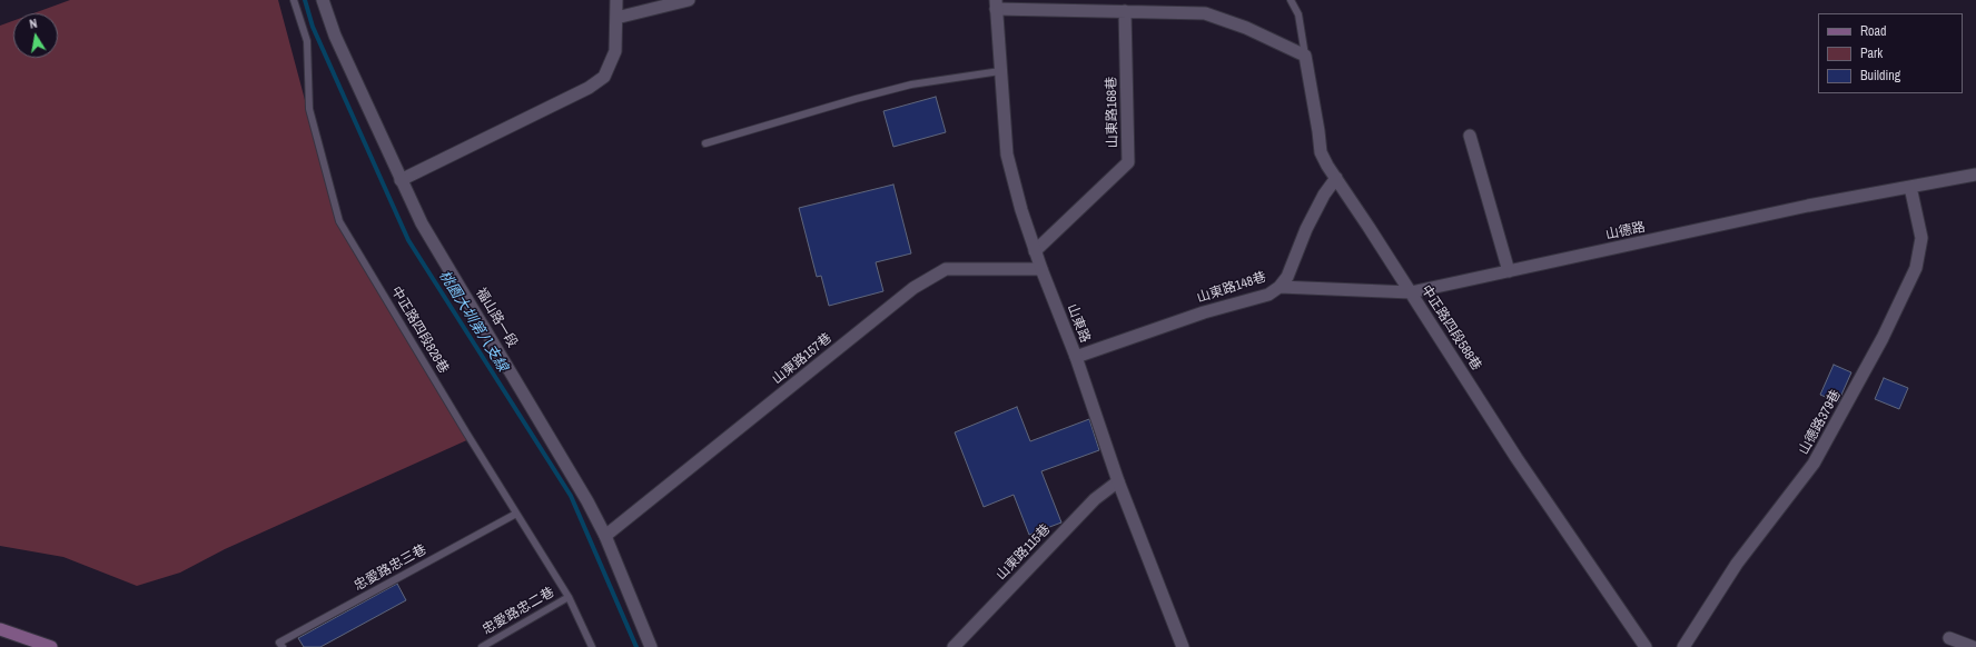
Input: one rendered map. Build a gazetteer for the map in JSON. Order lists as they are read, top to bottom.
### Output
{
  "streets": {
    "street": [
      "山東路168巷",
      "山德路",
      "山東路148巷",
      "福山路一段",
      "山東路",
      "中正路四段588巷",
      "山東路157巷",
      "山德路379巷",
      "山東路115巷"
    ],
    "lane": ["中正路四段828巷", "忠愛路忠三巷", "忠愛路忠二巷"]
  },
  "crossings": [
    ["山東路168巷", "山東路"],
    ["山德路", "山東路148巷"],
    ["山德路", "中正路四段588巷"],
    ["山德路", "山德路379巷"],
    ["山東路148巷", "山東路"],
    ["山東路148巷", "中正路四段588巷"],
    ["福山路一段", "山東路157巷"],
    ["山東路", "山東路157巷"],
    ["山東路", "山東路115巷"],
    ["中正路四段828巷", "忠愛路忠三巷"],
    ["中正路四段828巷", "忠愛路忠二巷"]
  ],
  "water": ["桃園大圳第八支線"],
  "legend": ["Road", "Park", "Building"],
  "north": "top"
}
